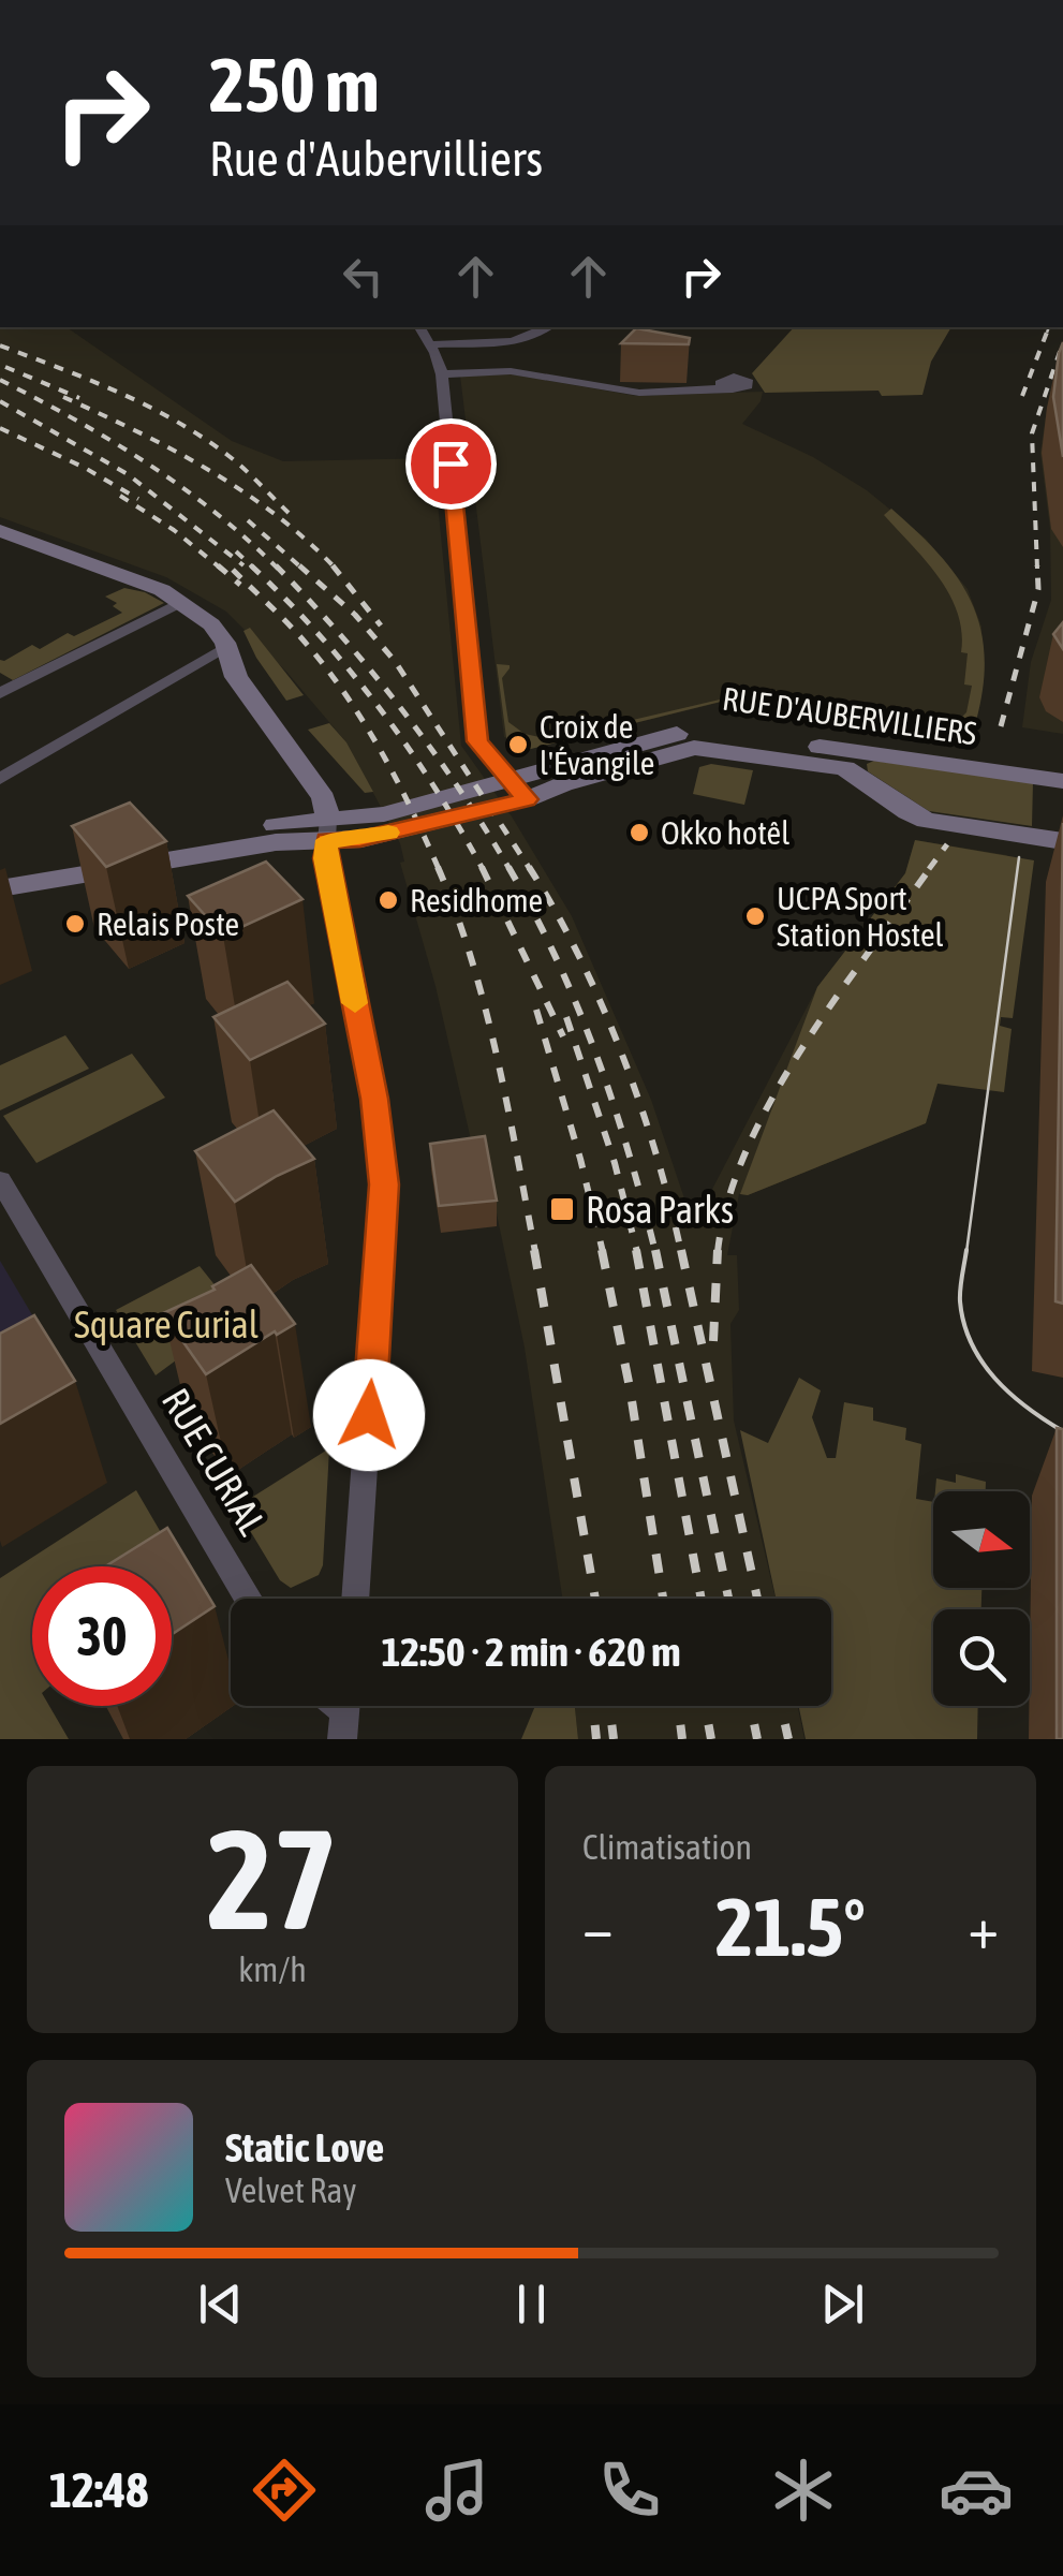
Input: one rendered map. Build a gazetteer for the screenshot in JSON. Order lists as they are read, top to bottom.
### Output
{
  "streets": {
    "main road": ["RUE D'AUBERVILLIERS"],
    "street": ["RUE CURIAL"]
  },
  "parks": ["Square Curial"],
  "places": {
    "other": [
      "Croix de l'Évangile",
      "Okko hotêl",
      "Residhome",
      "UCPA Sport Station Hostel",
      "Relais Poste"
    ],
    "transit": ["Rosa Parks"]
  },
  "north": "right",
  "page": {
    "turn": ["250 m", "Rue d'Aubervilliers"],
    "limit": "30",
    "trip": "12:50 · 2 min · 620 m",
    "tile": [
      ["27", "km/h"],
      "Climatisation"
    ],
    "heat": ["−", "21.5°", "+"],
    "song": ["Static Love", "Velvet Ray"],
    "tabs": "12:48"
  }
}
